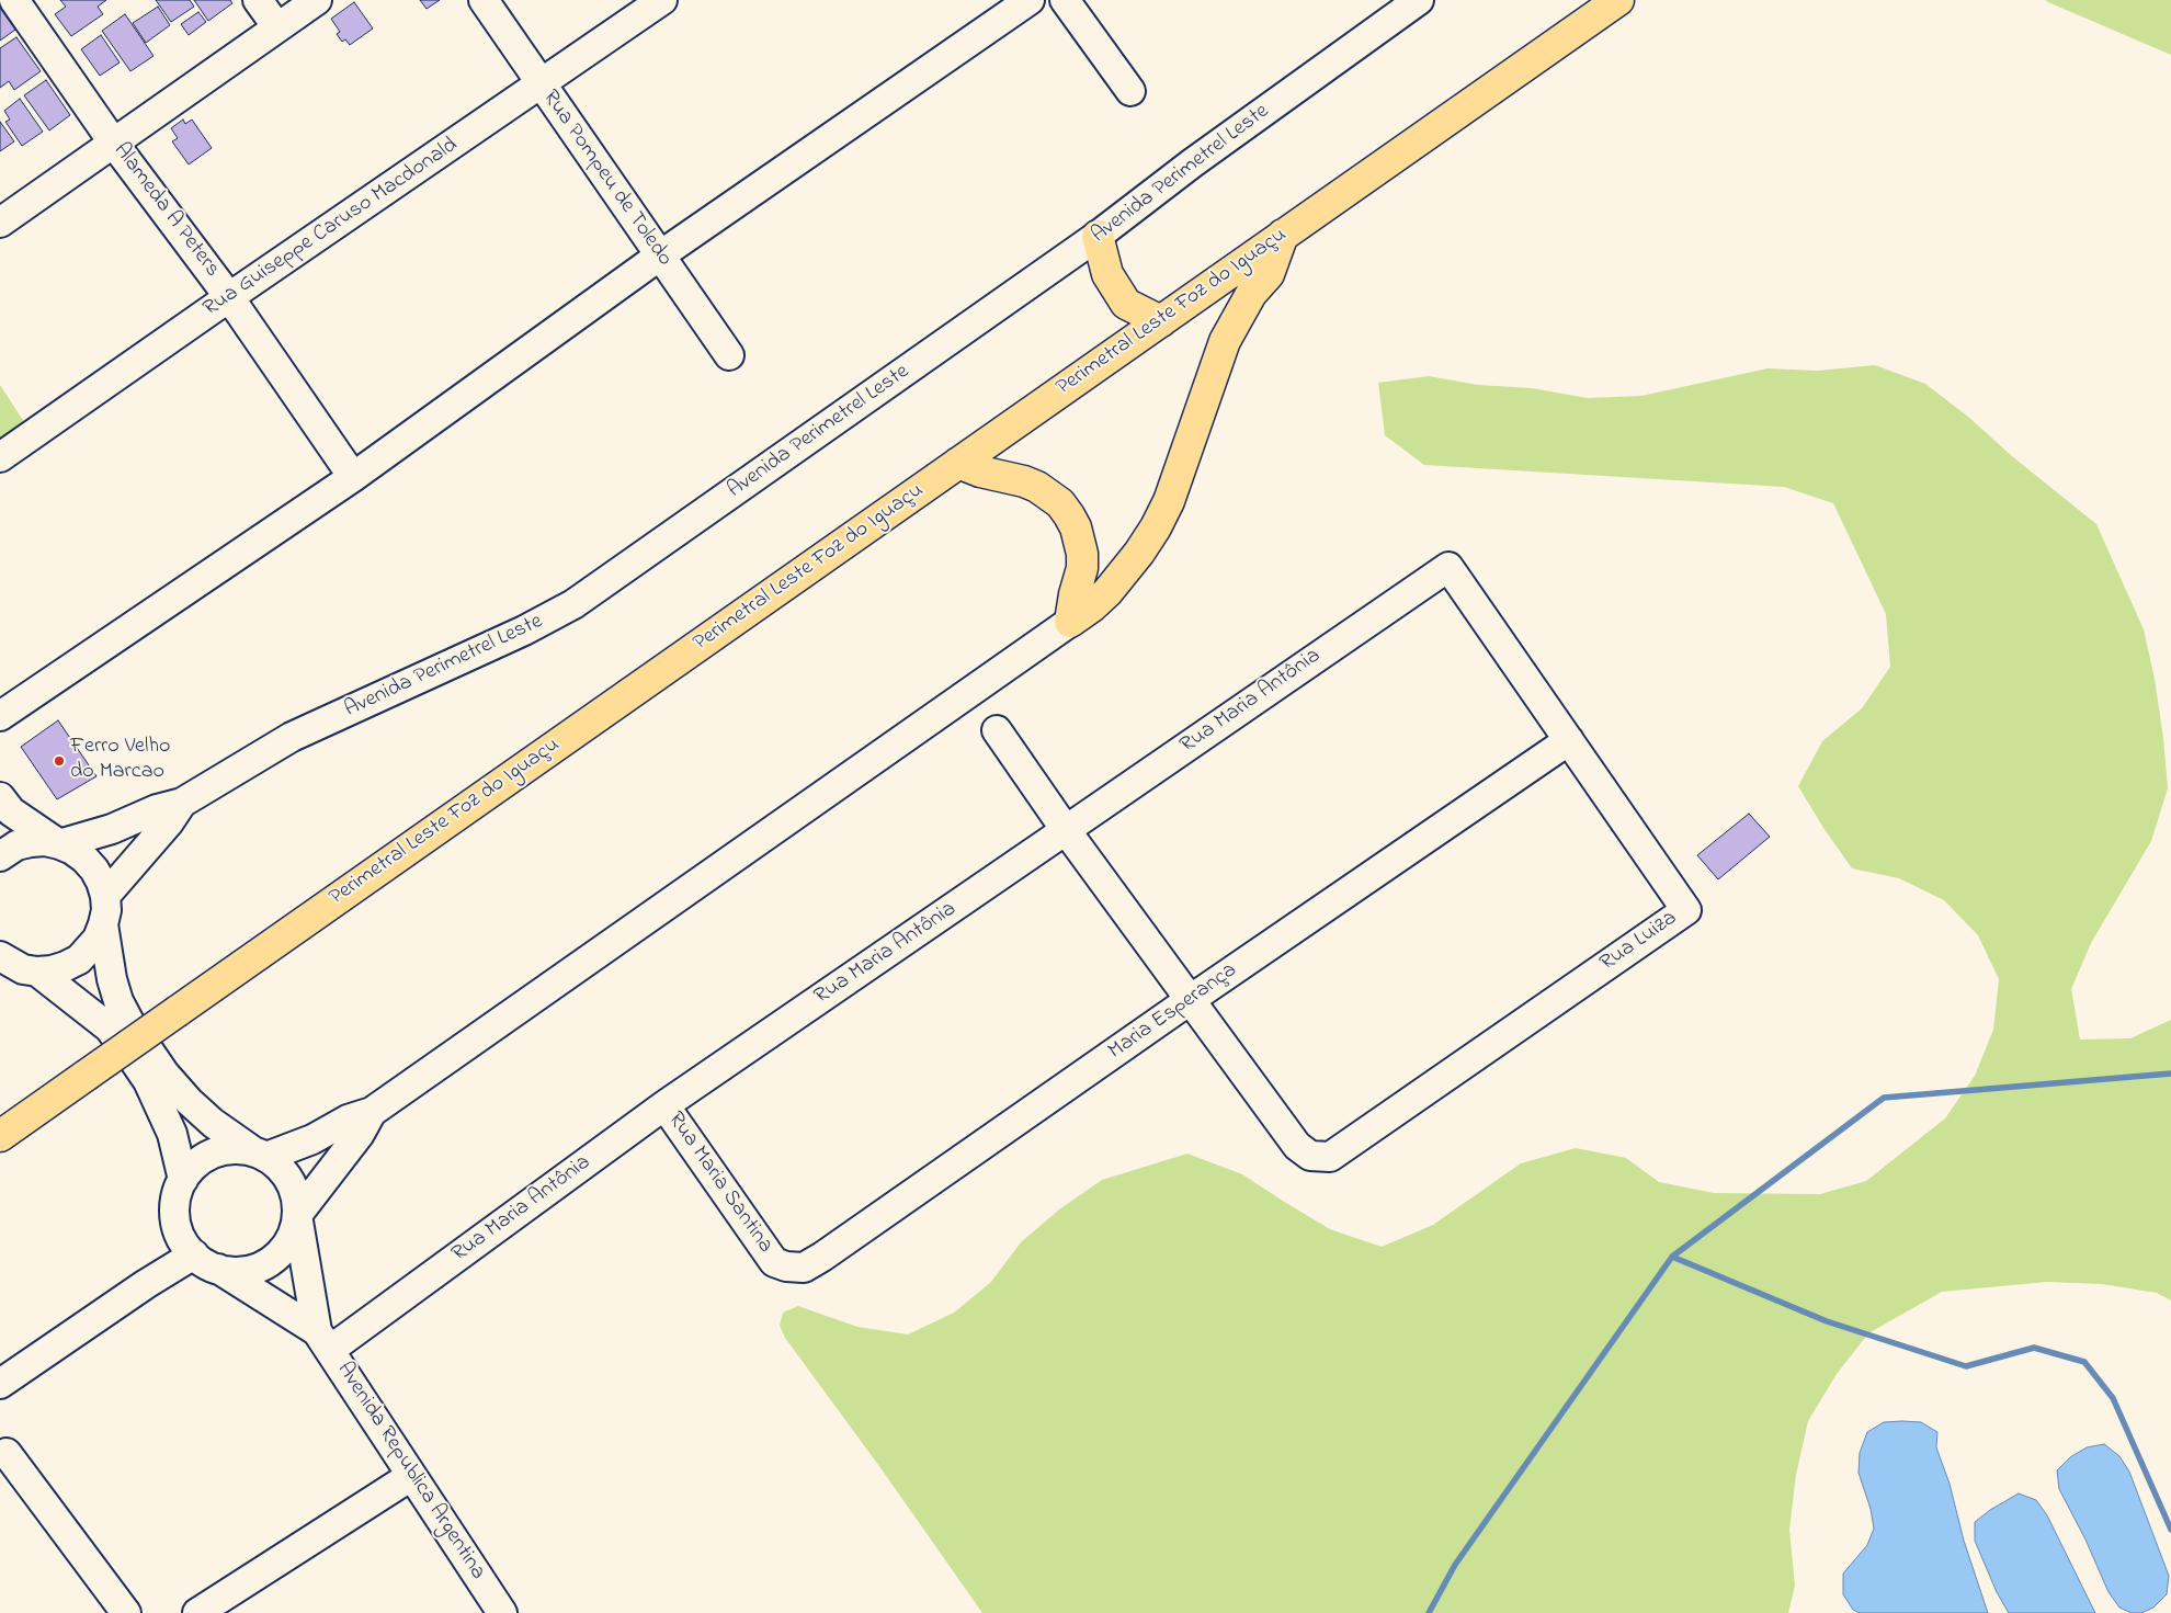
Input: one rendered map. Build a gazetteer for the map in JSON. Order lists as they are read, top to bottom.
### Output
{
  "streets": {
    "highway": ["Perimetral Leste Foz do Iguaçu"],
    "street": [
      "Avenida Perimetrel Leste",
      "Rua Pompeu de Toledo",
      "Alameda A Peters",
      "Rua Guiseppe Caruso Macdonald",
      "Rua Maria Antônia",
      "Rua Luiza",
      "Maria Esperança",
      "Rua Maria Santina",
      "Avenida Republica Argentina"
    ]
  },
  "crossings": [
    ["Rua Pompeu de Toledo", "Rua Guiseppe Caruso Macdonald"],
    ["Alameda A Peters", "Rua Guiseppe Caruso Macdonald"],
    ["Rua Maria Antônia", "Rua Luiza"],
    ["Rua Maria Antônia", "Rua Maria Santina"],
    ["Rua Maria Antônia", "Avenida Republica Argentina"],
    ["Rua Luiza", "Maria Esperança"],
    ["Maria Esperança", "Rua Maria Santina"]
  ],
  "places": ["Ferro Velho do Marcao"]
}
